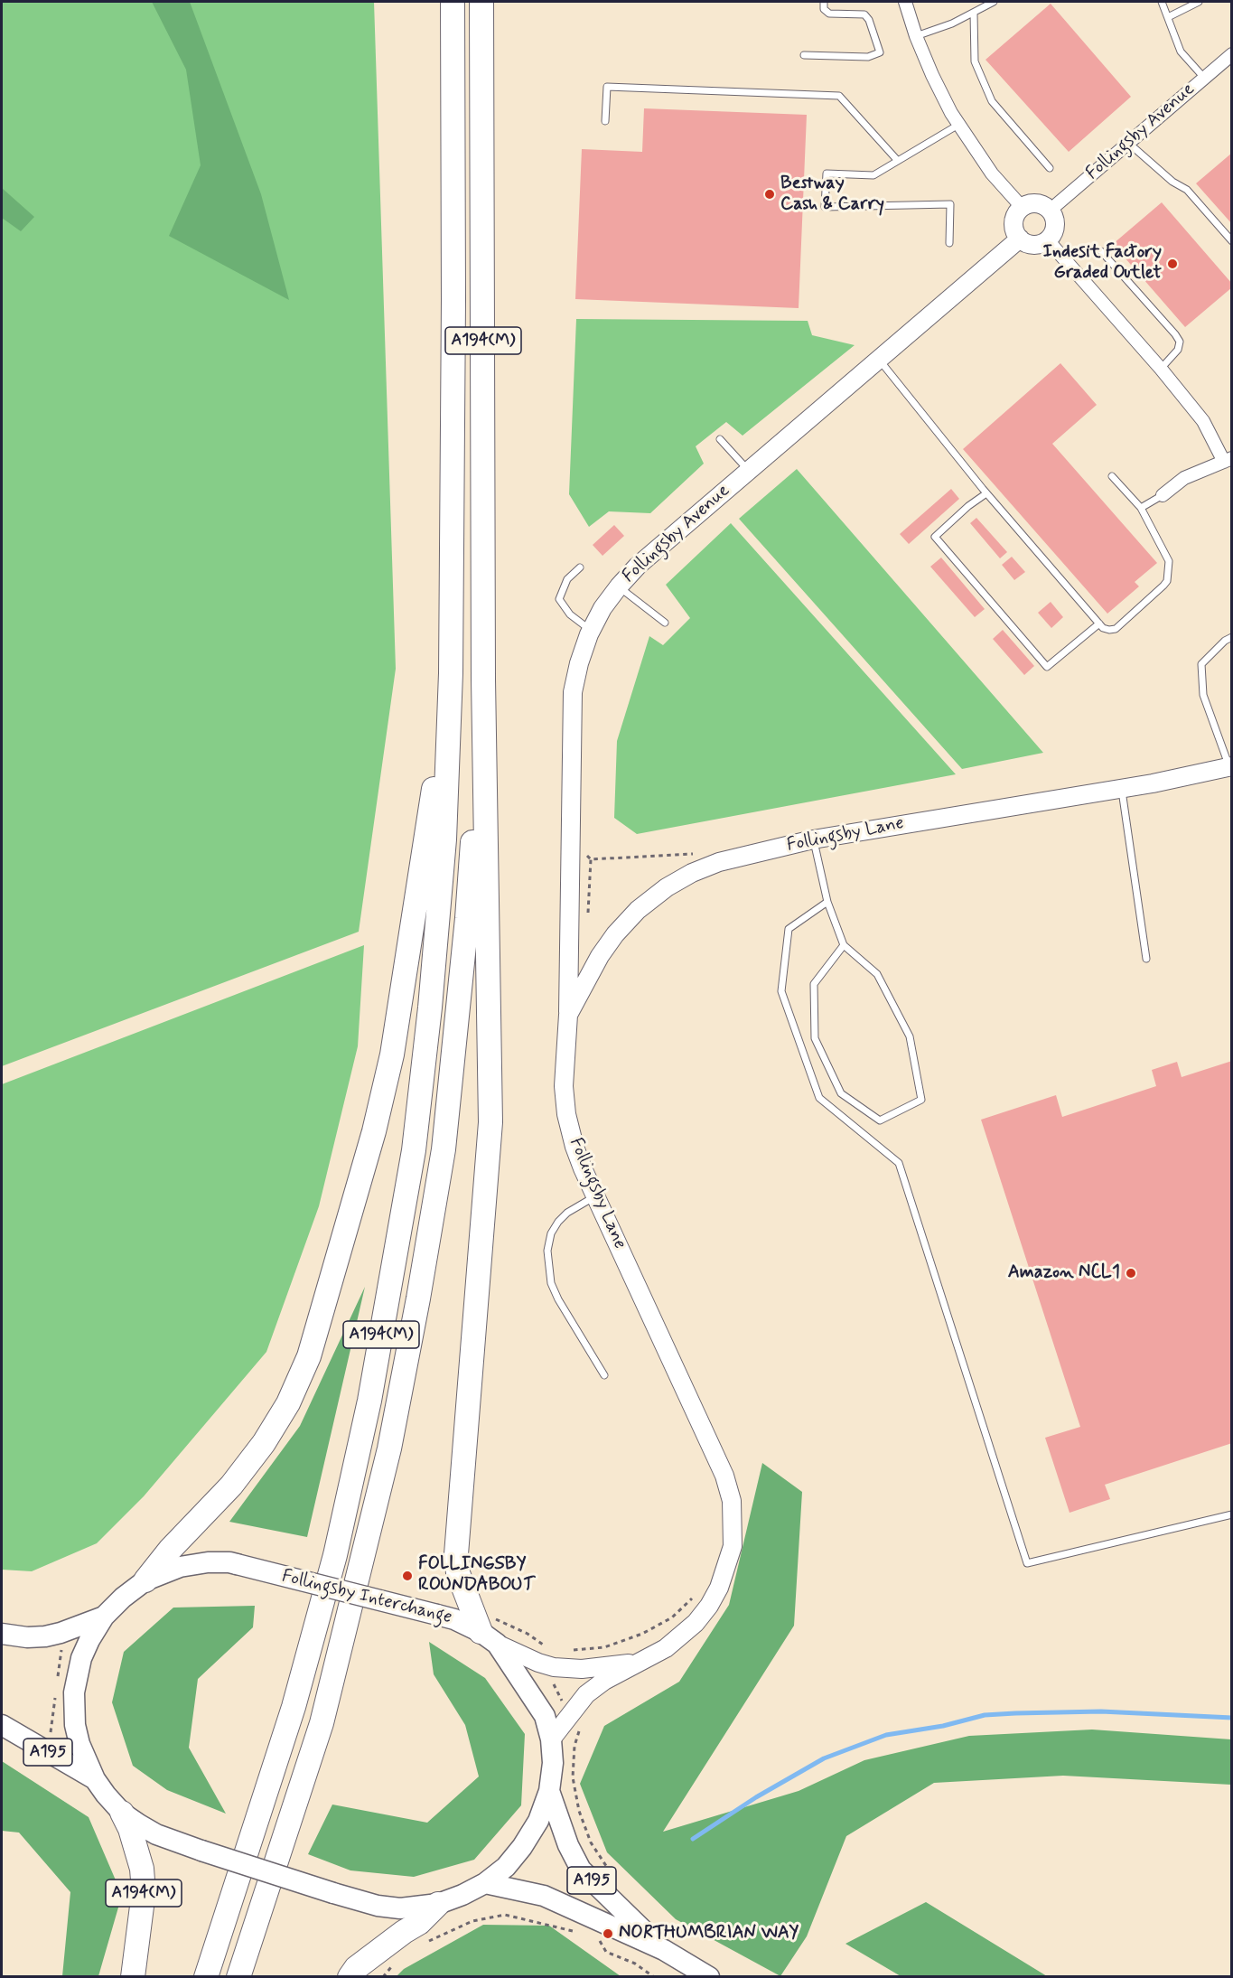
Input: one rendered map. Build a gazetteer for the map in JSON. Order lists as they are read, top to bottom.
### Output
{
  "streets": {
    "highway": ["A194(M)"],
    "main road": ["Follingsby Interchange", "A195"],
    "street": ["Follingsby Avenue", "Follingsby Lane"]
  },
  "crossings": [
    ["Follingsby Avenue", "Follingsby Lane"],
    ["A194(M)", "Follingsby Lane"],
    ["A194(M)", "Follingsby Interchange"],
    ["Follingsby Lane", "Follingsby Interchange"],
    ["Follingsby Interchange", "A195"]
  ],
  "places": [
    "Bestway Cash & Carry",
    "Indesit Factory Graded Outlet",
    "Amazon NCL1",
    "FOLLINGSBY ROUNDABOUT",
    "NORTHUMBRIAN WAY"
  ]
}
